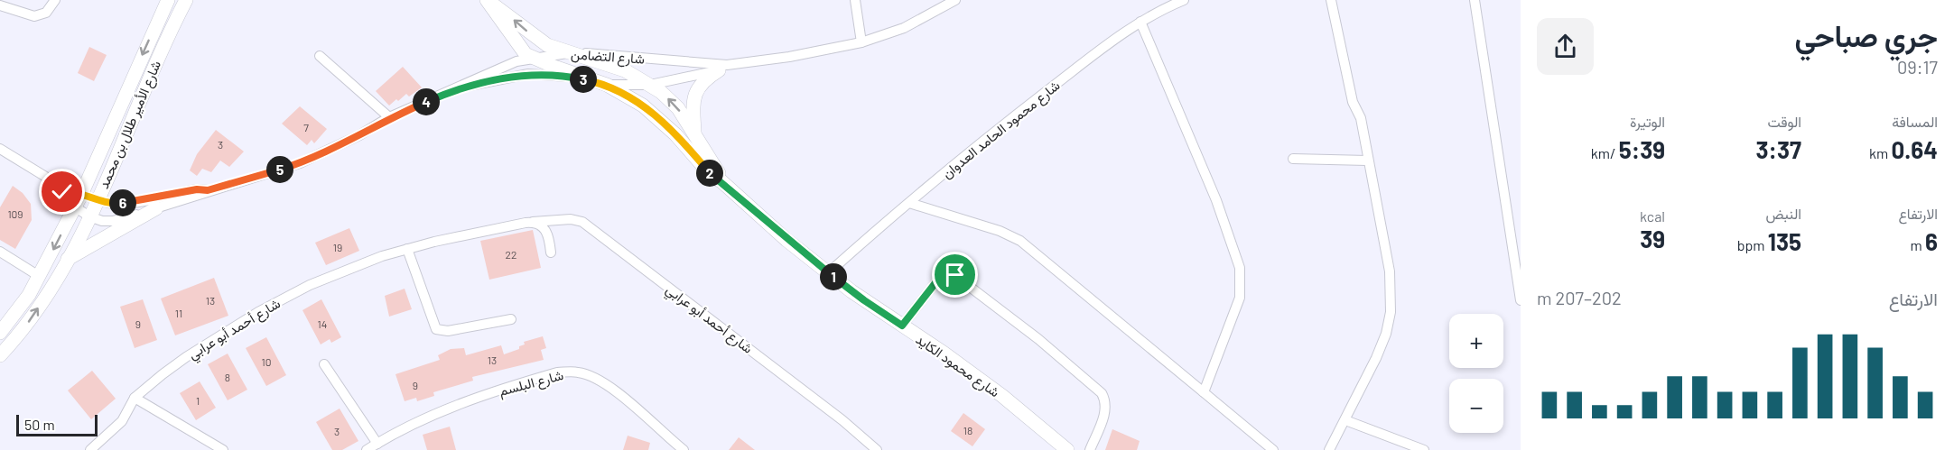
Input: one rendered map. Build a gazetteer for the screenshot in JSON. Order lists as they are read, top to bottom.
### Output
{
  "streets": {
    "street": [
      "شارع التضامن",
      "شارع الأمير طلال بن محمد",
      "شارع محمود الحامد العدوان",
      "شارع أحمد أبو عرابي",
      "شارع محمود الكايد",
      "شارع البلسم"
    ]
  },
  "crossings": [
    ["شارع التضامن", "شارع الأمير طلال بن محمد"],
    ["شارع التضامن", "شارع محمود الكايد"],
    ["شارع محمود الحامد العدوان", "شارع محمود الكايد"]
  ],
  "house_numbers": [
    "7",
    "3",
    "109",
    "19",
    "22",
    "13",
    "11",
    "9",
    "14",
    "13",
    "10",
    "8",
    "9",
    "1",
    "18",
    "3"
  ],
  "scale_bar": "50 m",
  "page": {
    "heading": ["جري صباحي", "09:17"],
    "pins": [
      "3",
      "4",
      "5",
      "2",
      "6",
      "1"
    ],
    "stats": [
      ["المسافة", "0.64 km"],
      ["الوقت", "3:37"],
      ["الوتيرة", "5:39 /km"],
      ["الارتفاع", "6 m"],
      ["النبض", "135 bpm"],
      ["kcal", "39"]
    ],
    "chart": ["الارتفاع", "202–207 m"],
    "map_buttons": ["+", "−"],
    "scale": "50 m"
  }
}
